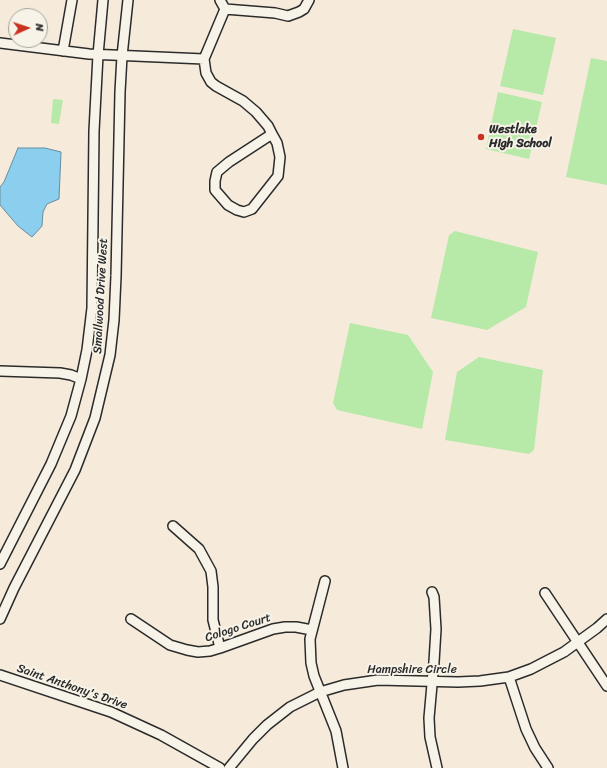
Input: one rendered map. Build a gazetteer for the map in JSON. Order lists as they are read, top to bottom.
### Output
{
  "streets": {
    "street": [
      "Smallwood Drive West",
      "Cologo Court",
      "Hampshire Circle",
      "Saint Anthony's Drive"
    ]
  },
  "places": ["Westlake High School"],
  "north": "right"
}
